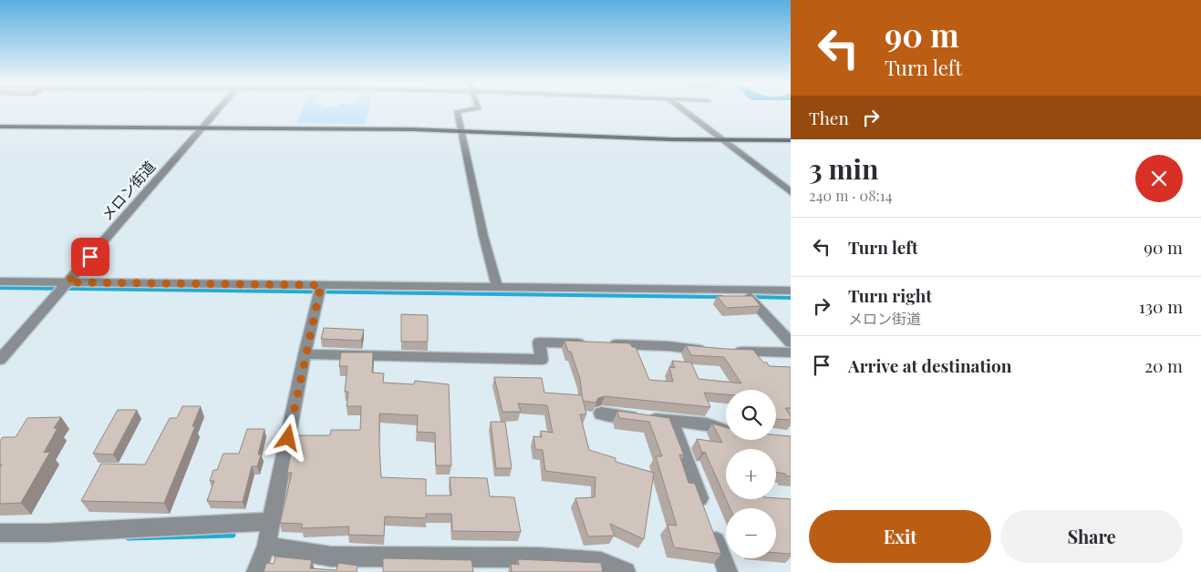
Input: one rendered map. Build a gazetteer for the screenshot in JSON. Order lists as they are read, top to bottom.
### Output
{
  "streets": {
    "street": ["メロン街道"]
  },
  "page": {
    "turn": ["90 m", "Turn left"],
    "then": "Then",
    "heading": ["3 min", "240 m · 08:14"],
    "list": [
      {
        "name": "Turn left",
        "value": "90 m"
      },
      {
        "name": "Turn right",
        "note": "メロン街道",
        "value": "130 m"
      },
      {
        "name": "Arrive at destination",
        "value": "20 m"
      }
    ],
    "map_buttons": ["+", "−"],
    "buttons": ["Exit", "Share"]
  }
}
